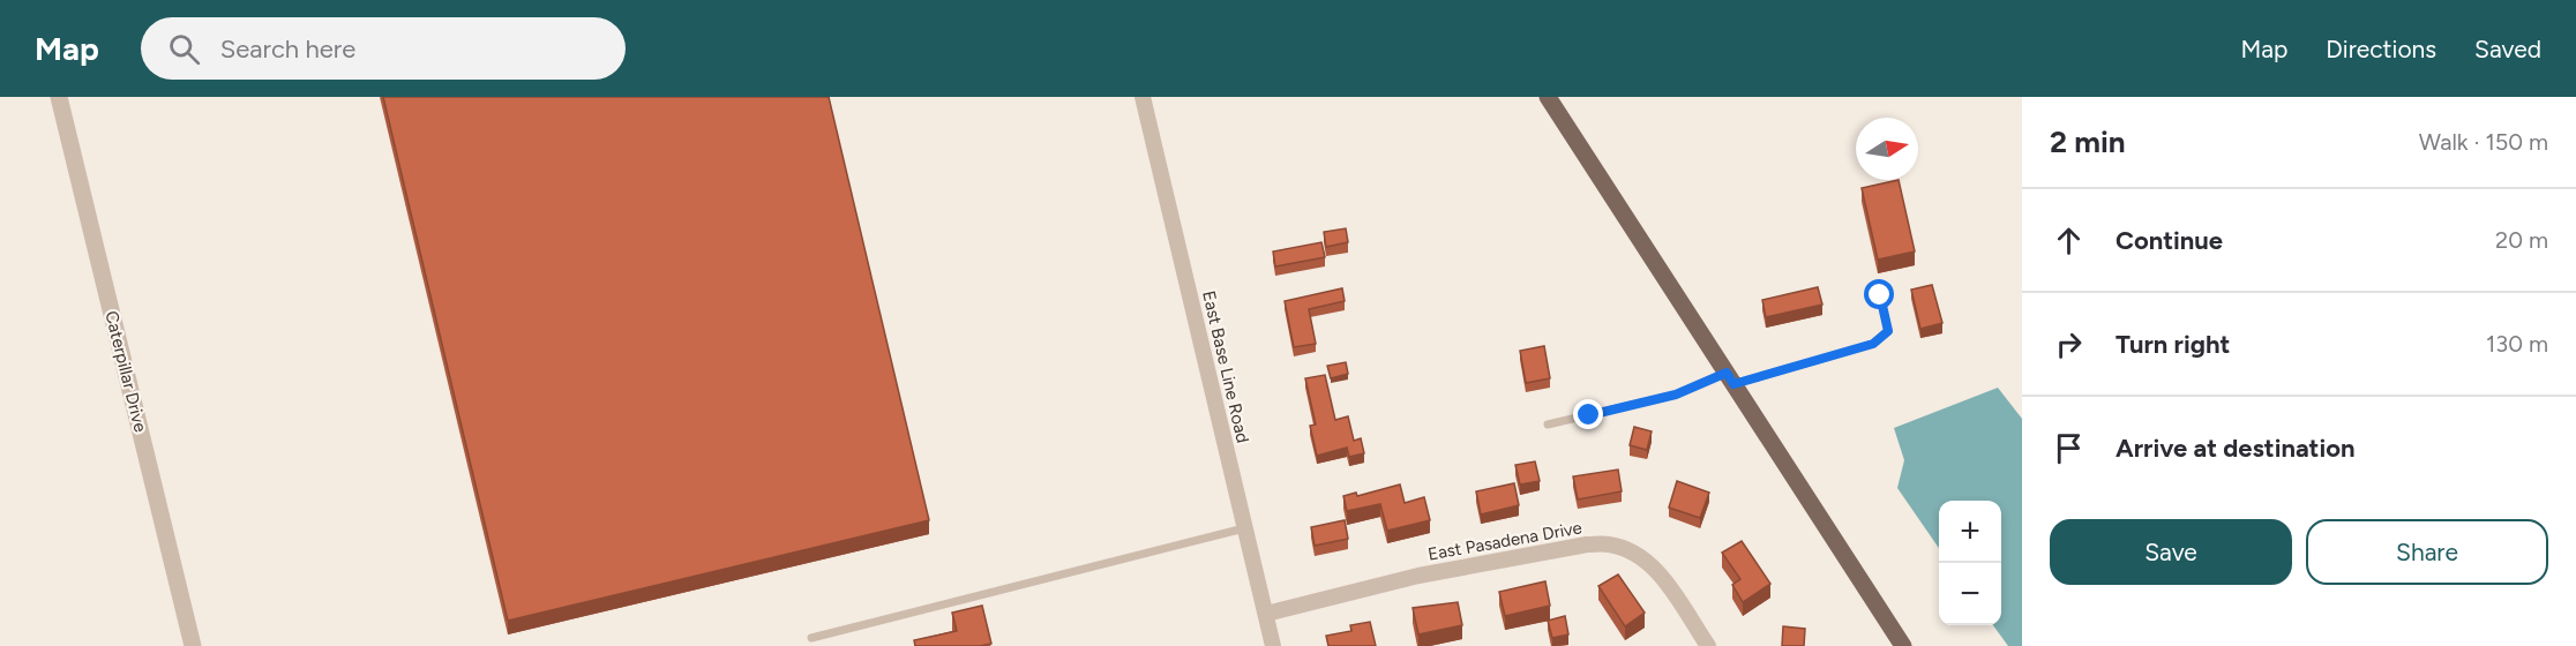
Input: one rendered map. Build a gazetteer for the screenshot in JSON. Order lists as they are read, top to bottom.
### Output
{
  "streets": {
    "street": ["East Base Line Road", "Caterpillar Drive", "East Pasadena Drive"]
  },
  "crossings": [
    ["East Base Line Road", "East Pasadena Drive"]
  ],
  "north": "right",
  "page": {
    "header": "Map",
    "search": "Search here",
    "nav": ["Map", "Directions", "Saved"],
    "heading": ["2 min", "Walk · 150 m"],
    "list": [
      ["Continue", "20 m"],
      ["Turn right", "130 m"],
      "Arrive at destination"
    ],
    "buttons": ["Save", "Share"],
    "map_buttons": ["+", "−"]
  }
}
